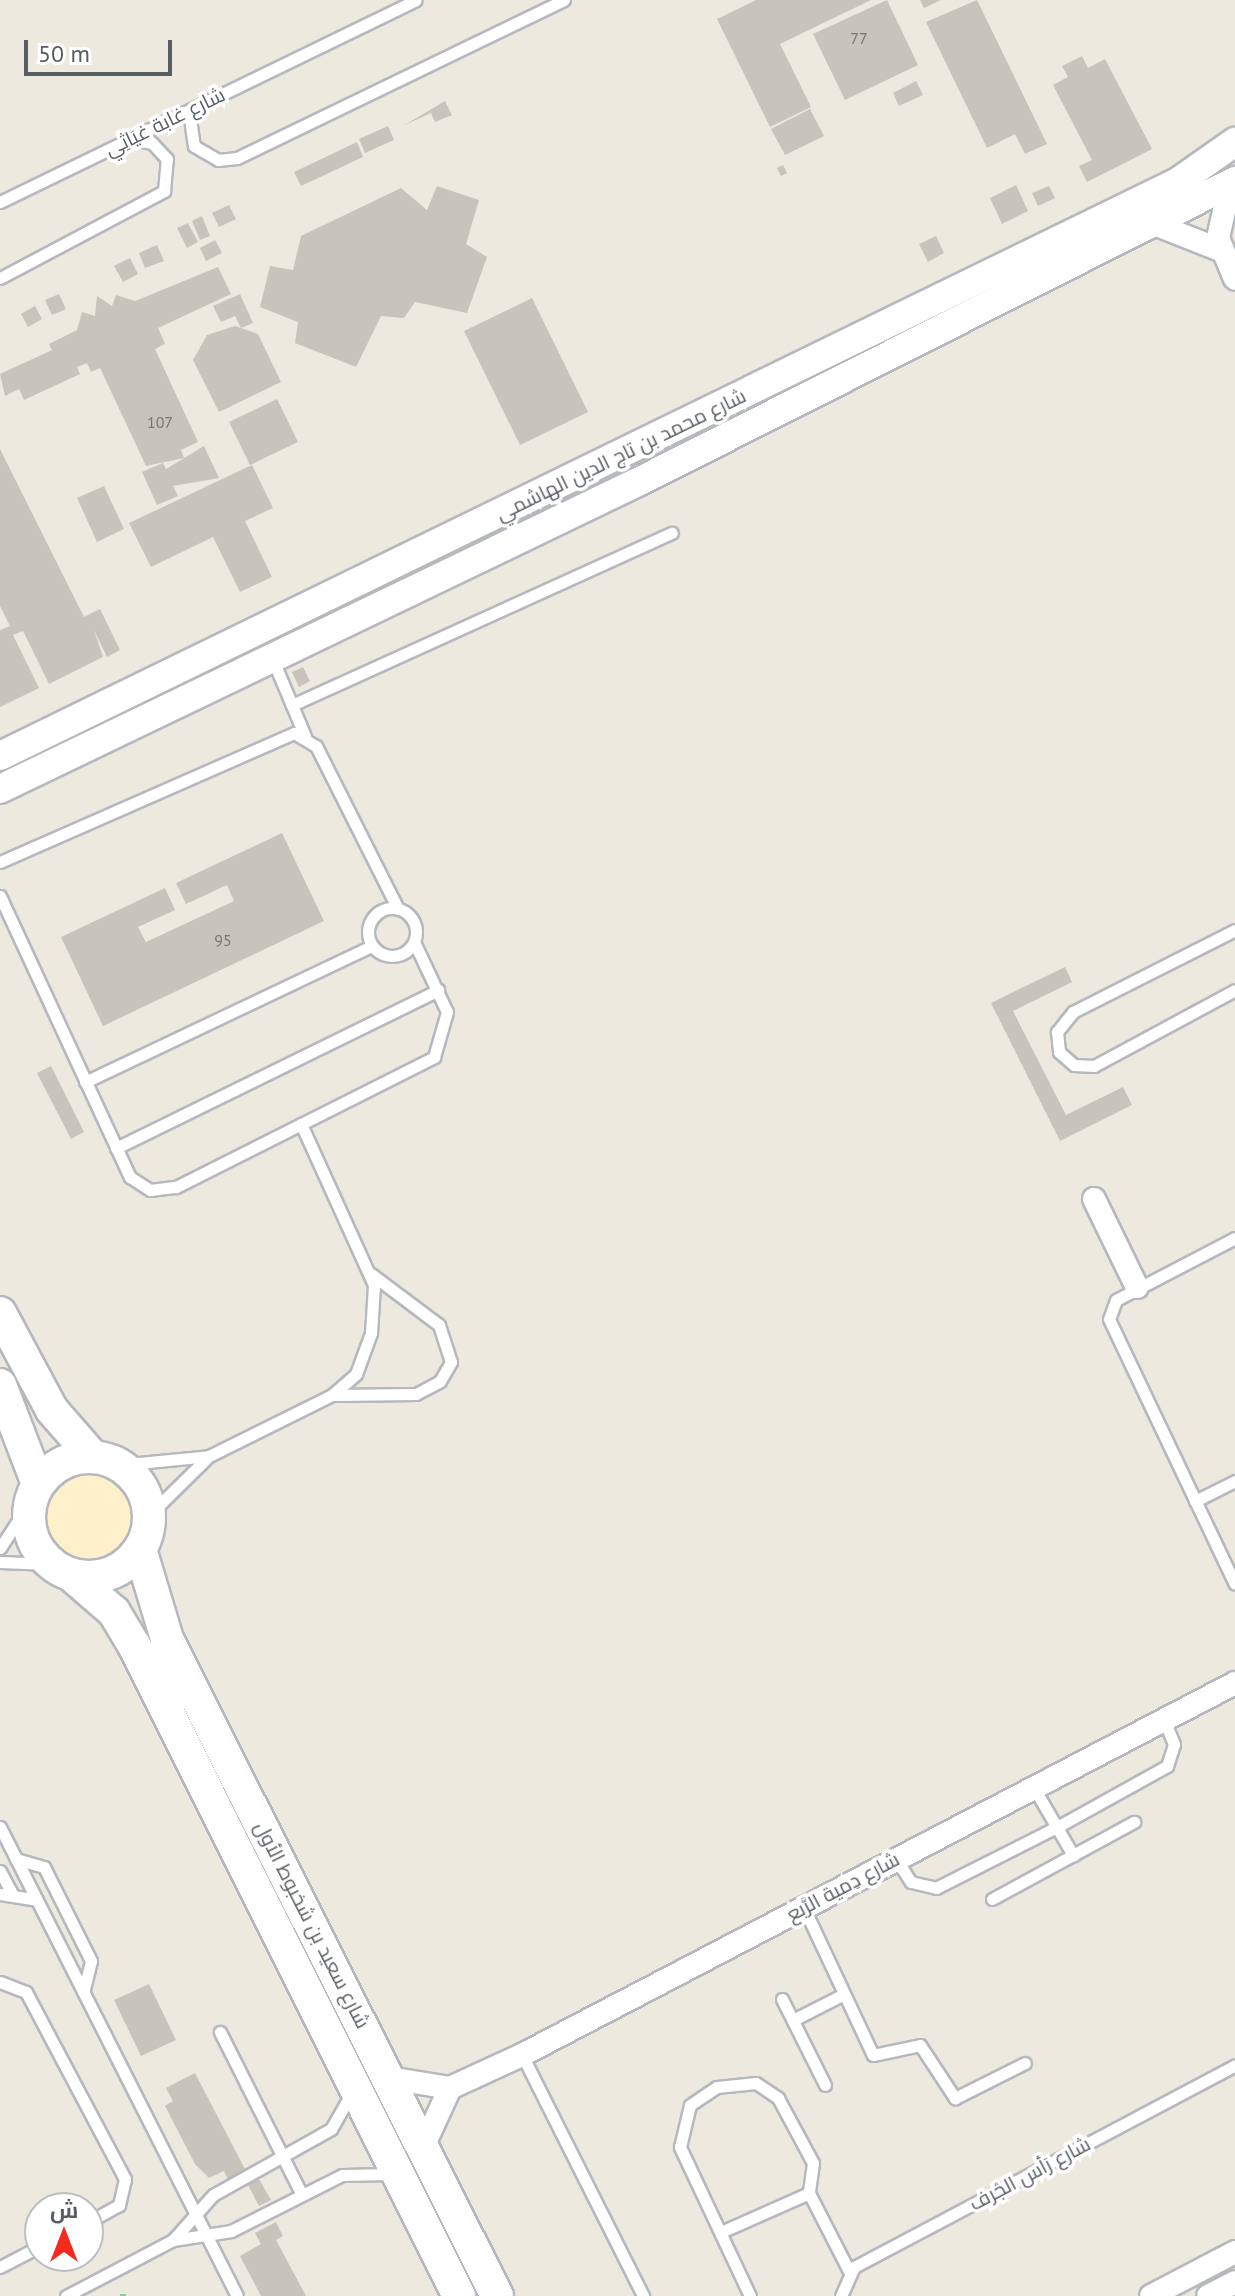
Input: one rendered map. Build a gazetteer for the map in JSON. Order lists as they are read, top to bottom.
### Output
{
  "streets": {
    "main road": ["شارع سعيد بن شخبوط الأول"],
    "street": ["شارع محمد بن تاج الدين الهاشمي", "شارع دِمية الرَّبع"],
    "lane": ["شارع غابة غيَاثِي", "شارع رَأس الجُرف"]
  },
  "house_numbers": ["77", "107", "95"],
  "scale_bar": "50 m",
  "north": "top"
}
